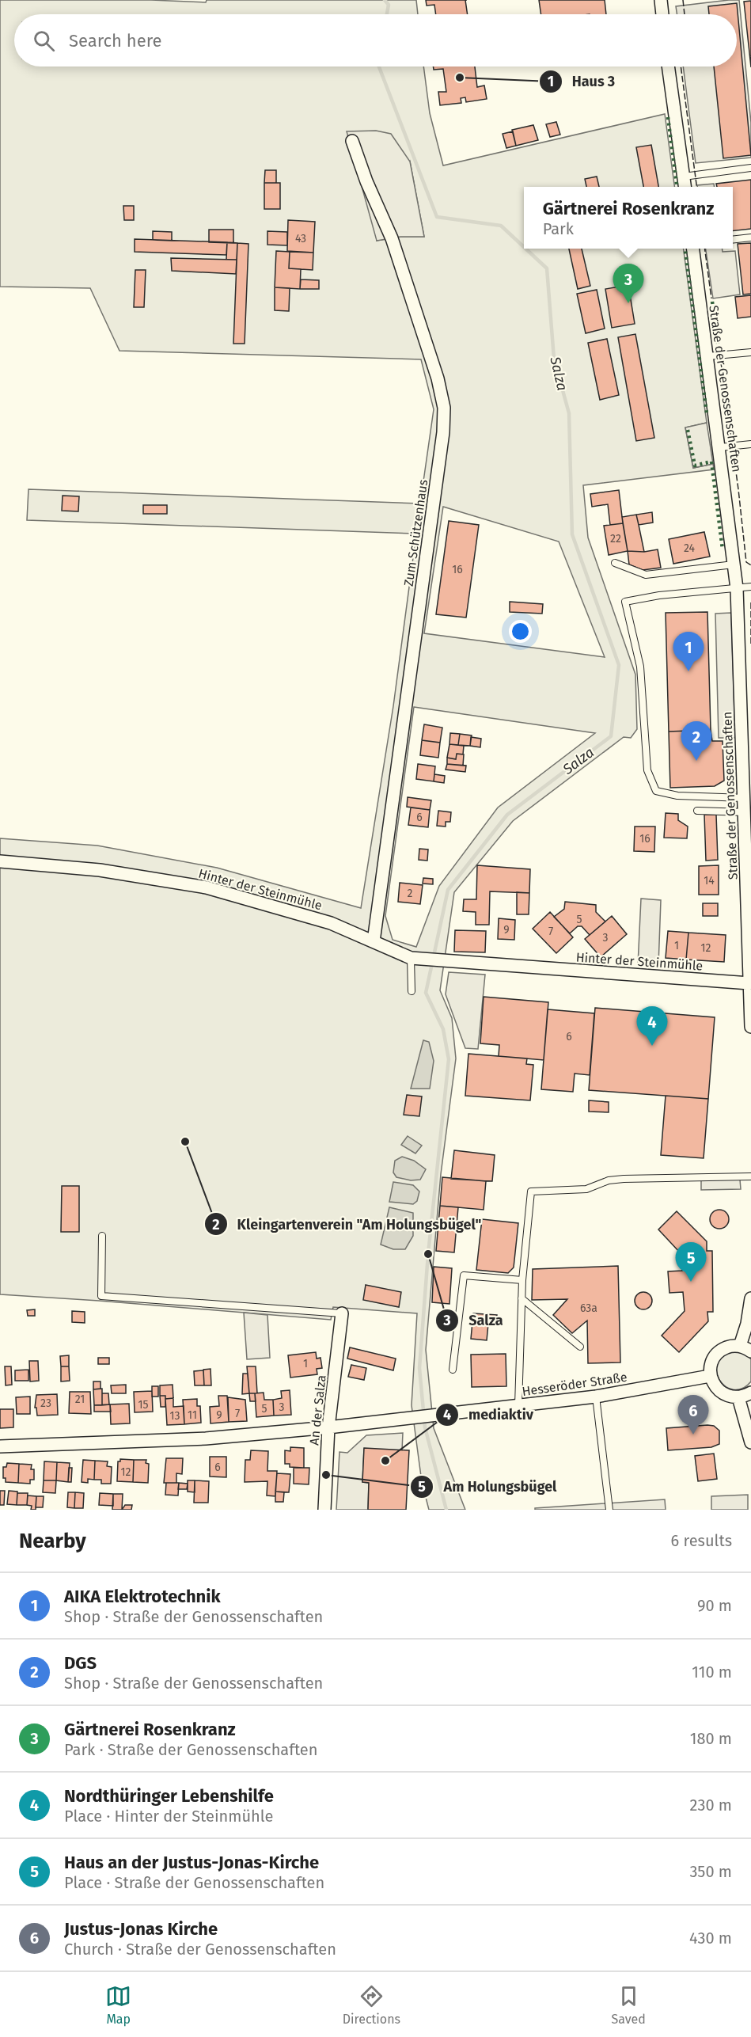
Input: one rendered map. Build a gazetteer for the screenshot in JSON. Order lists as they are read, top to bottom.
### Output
{
  "streets": {
    "street": [
      "Straße der Genossenschaften",
      "Zum Schützenhaus",
      "Hinter der Steinmühle",
      "Hesseröder Straße",
      "An der Salza"
    ]
  },
  "crossings": [
    ["Straße der Genossenschaften", "Hinter der Steinmühle"],
    ["Zum Schützenhaus", "Hinter der Steinmühle"],
    ["Hesseröder Straße", "An der Salza"]
  ],
  "water": ["Salza"],
  "places": [
    "Haus 3",
    "Kleingartenverein \"Am Holungsbügel\"",
    "Salza",
    "mediaktiv",
    "Am Holungsbügel"
  ],
  "house_numbers": [
    "43",
    "22",
    "24",
    "16",
    "6",
    "16",
    "14",
    "2",
    "5",
    "9",
    "7",
    "3",
    "1",
    "12",
    "6",
    "63a",
    "1",
    "21",
    "23",
    "15",
    "3",
    "5",
    "7",
    "11",
    "9",
    "13",
    "6",
    "12"
  ],
  "page": {
    "search": "Search here",
    "popup": ["Gärtnerei Rosenkranz", "Park"],
    "pins": [
      "3",
      "1",
      "2",
      "4",
      "5",
      "6"
    ],
    "heading": ["Nearby", "6 results"],
    "list": [
      {
        "mark": "1",
        "name": "AIKA Elektrotechnik",
        "note": "Shop · Straße der Genossenschaften",
        "value": "90 m"
      },
      {
        "mark": "2",
        "name": "DGS",
        "note": "Shop · Straße der Genossenschaften",
        "value": "110 m"
      },
      {
        "mark": "3",
        "name": "Gärtnerei Rosenkranz",
        "note": "Park · Straße der Genossenschaften",
        "value": "180 m"
      },
      {
        "mark": "4",
        "name": "Nordthüringer Lebenshilfe",
        "note": "Place · Hinter der Steinmühle",
        "value": "230 m"
      },
      {
        "mark": "5",
        "name": "Haus an der Justus-Jonas-Kirche",
        "note": "Place · Straße der Genossenschaften",
        "value": "350 m"
      },
      {
        "mark": "6",
        "name": "Justus-Jonas Kirche",
        "note": "Church · Straße der Genossenschaften",
        "value": "430 m"
      }
    ],
    "nav": ["Map", "Directions", "Saved"]
  }
}
